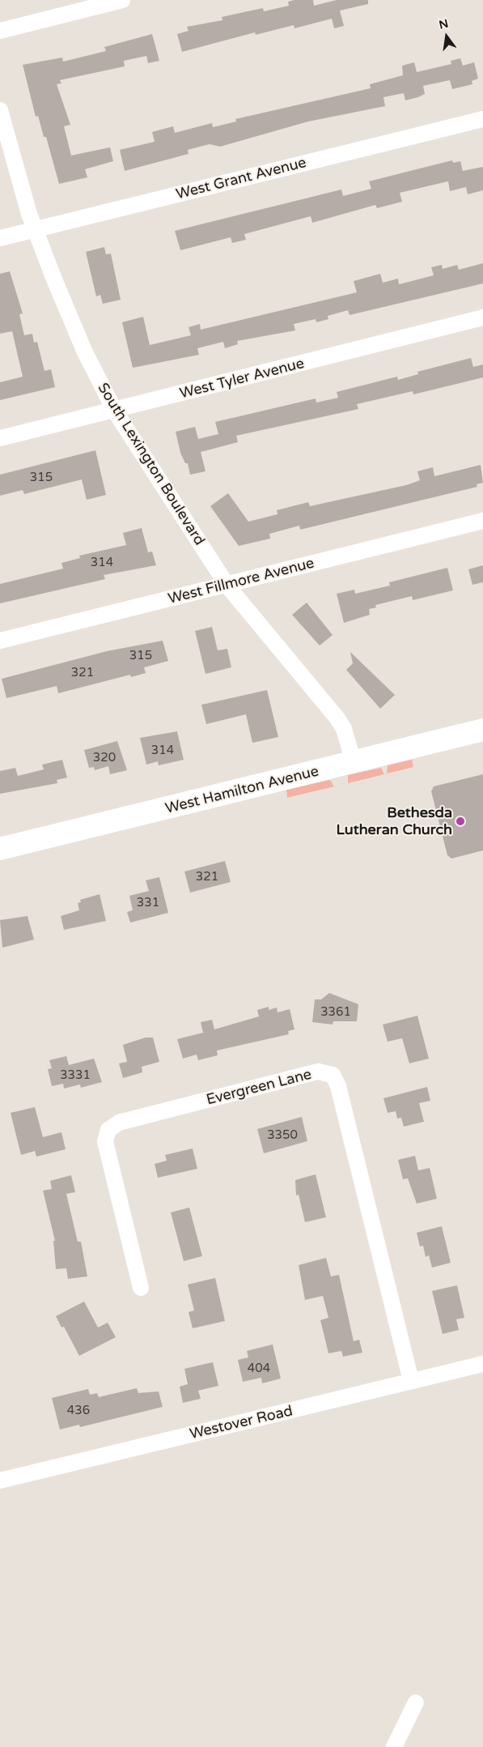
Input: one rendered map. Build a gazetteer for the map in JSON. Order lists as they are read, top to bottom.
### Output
{
  "streets": {
    "street": [
      "West Grant Avenue",
      "West Tyler Avenue",
      "South Lexington Boulevard",
      "West Fillmore Avenue",
      "West Hamilton Avenue",
      "Evergreen Lane",
      "Westover Road"
    ]
  },
  "crossings": [
    ["West Grant Avenue", "South Lexington Boulevard"],
    ["West Tyler Avenue", "South Lexington Boulevard"],
    ["South Lexington Boulevard", "West Fillmore Avenue"],
    ["South Lexington Boulevard", "West Hamilton Avenue"],
    ["Evergreen Lane", "Westover Road"]
  ],
  "places": ["Bethesda Lutheran Church"],
  "house_numbers": [
    "315",
    "314",
    "315",
    "321",
    "314",
    "320",
    "321",
    "331",
    "3361",
    "3331",
    "3350",
    "404",
    "436"
  ],
  "north": "top"
}
